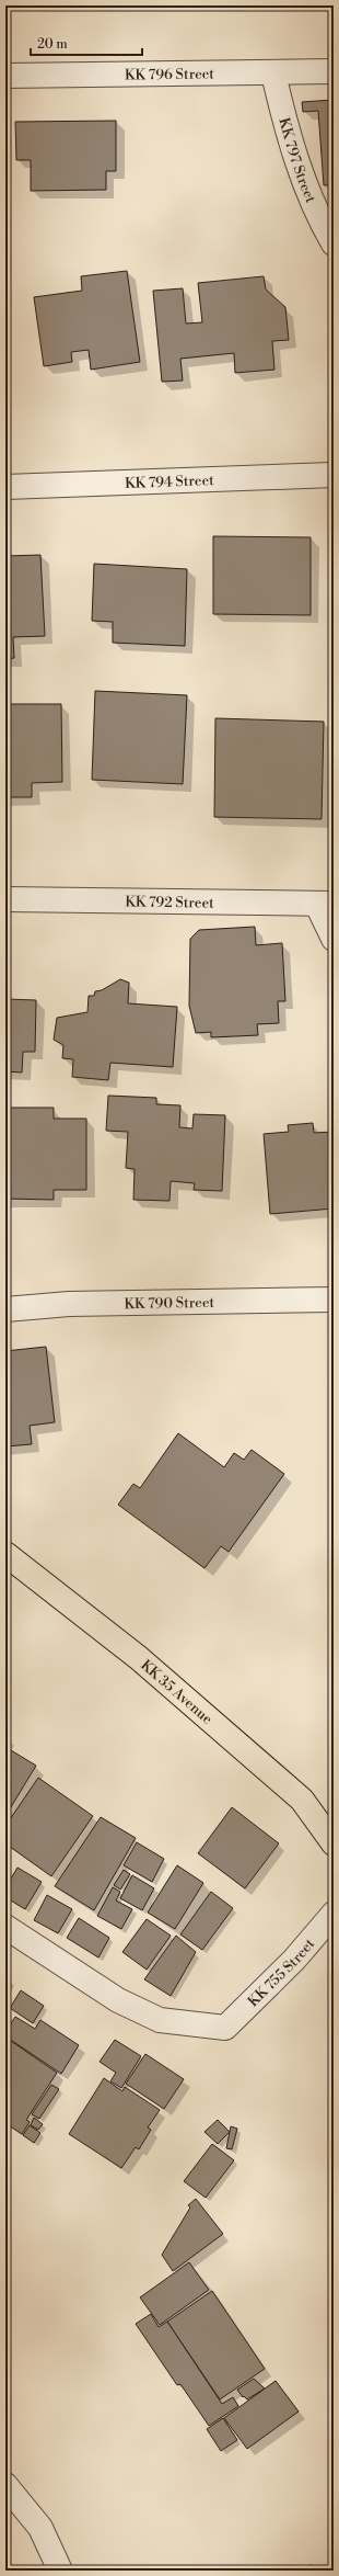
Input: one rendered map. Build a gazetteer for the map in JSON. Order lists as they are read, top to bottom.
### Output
{
  "streets": {
    "main road": ["KK 35 Avenue"],
    "street": [
      "KK 796 Street",
      "KK 797 Street",
      "KK 794 Street",
      "KK 792 Street",
      "KK 790 Street",
      "KK 755 Street"
    ]
  },
  "crossings": [
    ["KK 796 Street", "KK 797 Street"]
  ],
  "scale_bar": "20 m"
}
